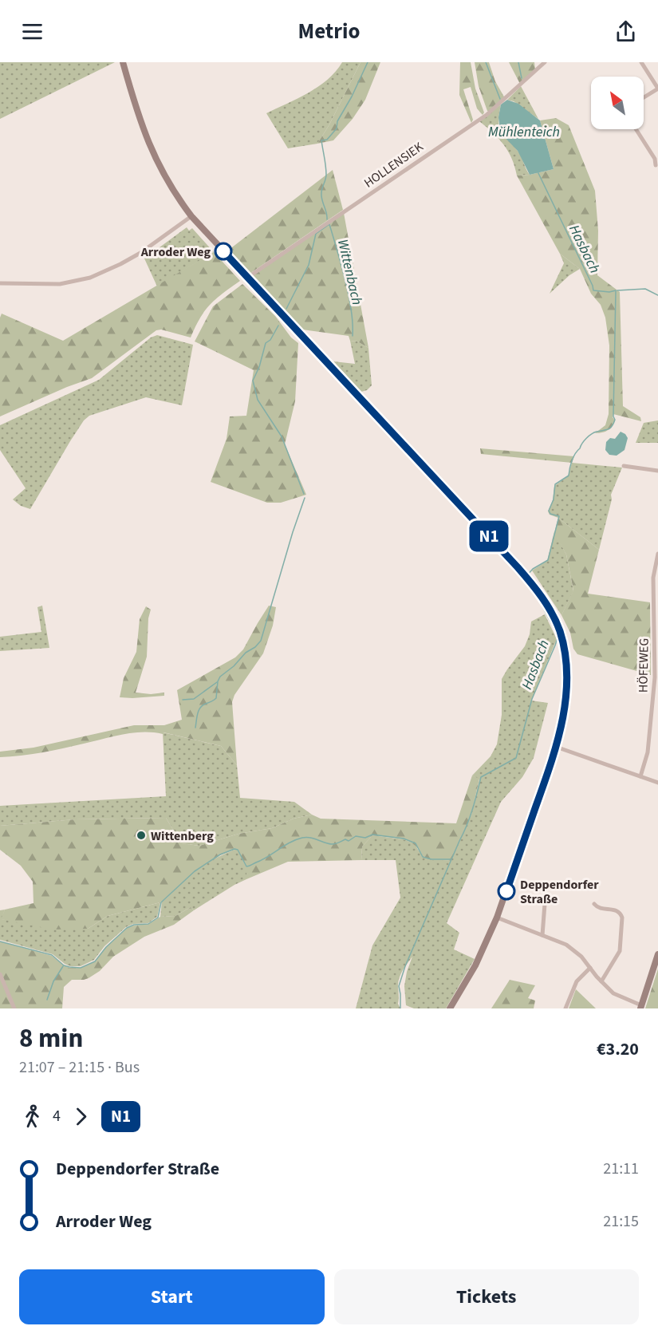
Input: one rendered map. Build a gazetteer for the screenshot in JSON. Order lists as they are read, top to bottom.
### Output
{
  "streets": {
    "street": ["HOLLENSIEK", "HÖFEWEG"]
  },
  "water": ["Mühlenteich", "Hasbach", "Wittenbach"],
  "places": ["Arroder Weg", "Wittenberg", "Deppendorfer Straße"],
  "lines": ["bus line N1"],
  "north": "top left",
  "page": {
    "header": "Metrio",
    "on_map": "N1",
    "heading": ["8 min", "21:07 – 21:15 · Bus", "€3.20"],
    "legs": ["4", "N1"],
    "list": [
      {
        "name": "Deppendorfer Straße",
        "value": "21:11"
      },
      {
        "name": "Arroder Weg",
        "value": "21:15"
      }
    ],
    "buttons": ["Start", "Tickets"]
  }
}
